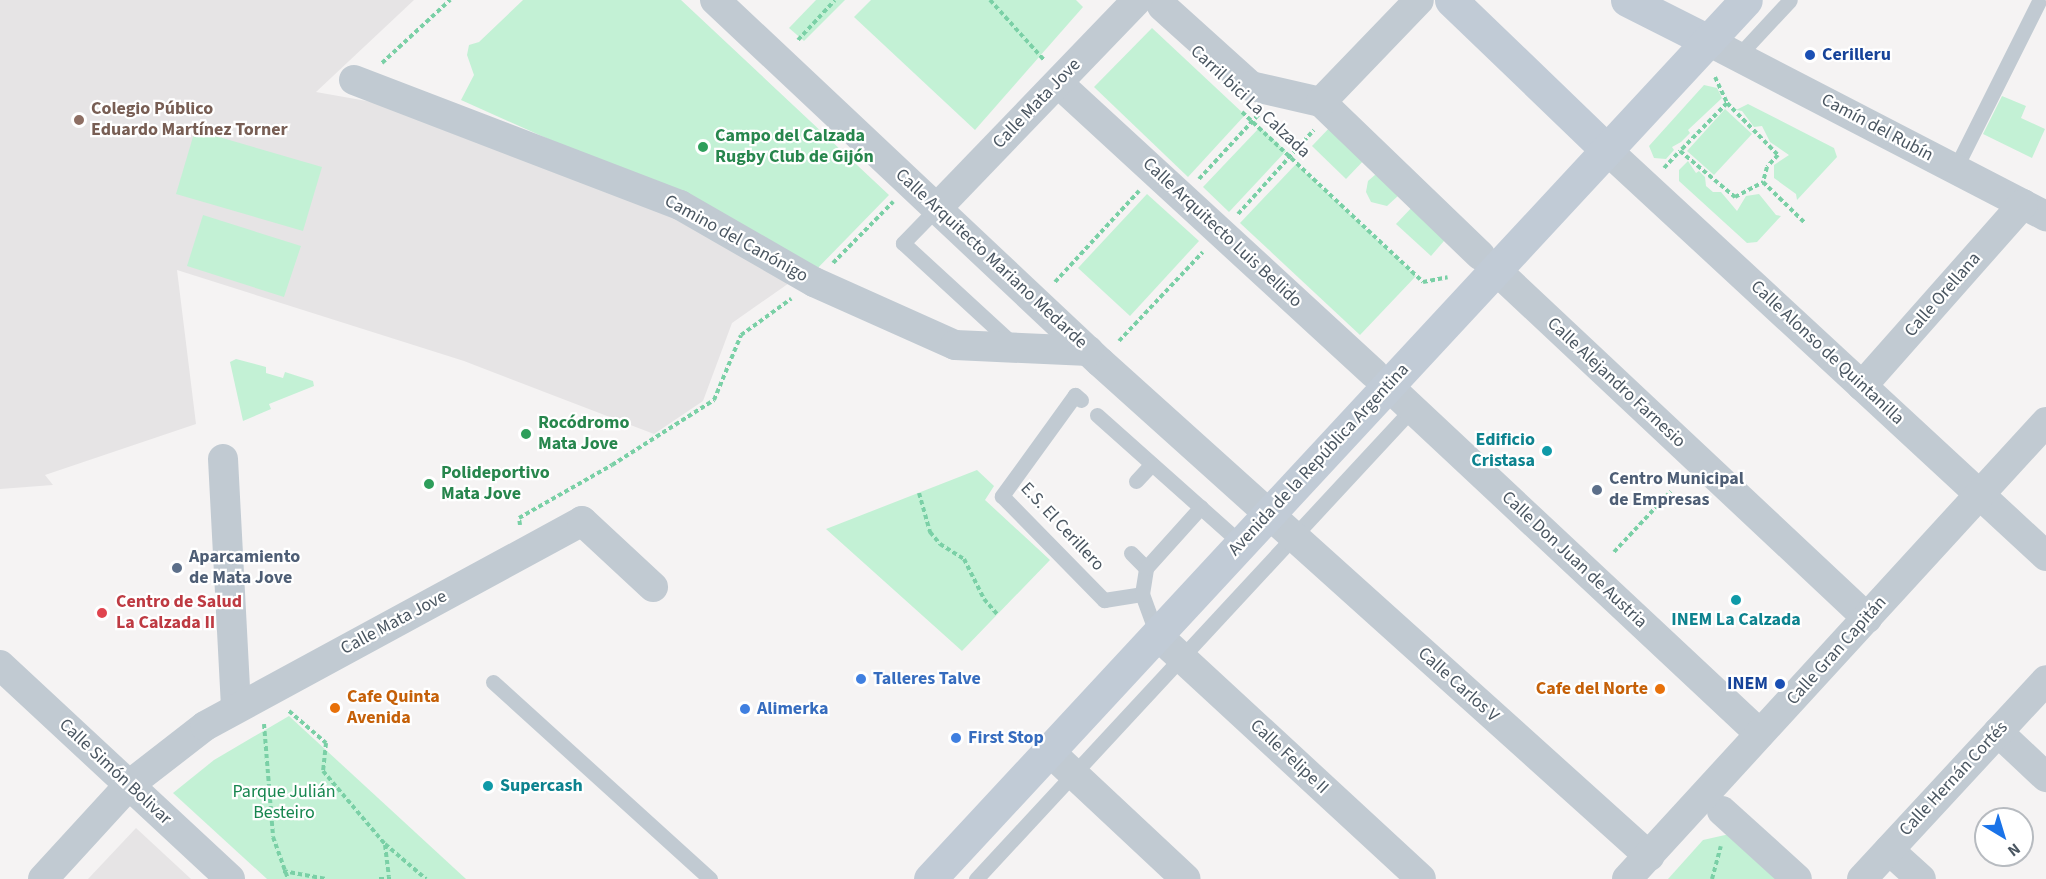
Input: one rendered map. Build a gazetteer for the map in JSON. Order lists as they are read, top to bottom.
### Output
{
  "streets": {
    "street": [
      "Calle Mata Jove",
      "Camín del Rubín",
      "Calle Arquitecto Luis Bellido",
      "Camino del Canónigo",
      "Calle Arquitecto Mariano Medarde",
      "Calle Orellana",
      "Calle Alonso de Quintanilla",
      "Calle Alejandro Farnesio",
      "Avenida de la República Argentina",
      "Calle Don Juan de Austria",
      "Calle Gran Capitán",
      "Calle Carlos V",
      "Calle Felipe II",
      "Calle Simón Bolivar",
      "Calle Hernán Cortés"
    ],
    "lane": ["E.S. El Cerillero"],
    "path": ["Carril bici La Calzada"]
  },
  "crossings": [
    ["Calle Mata Jove", "Calle Arquitecto Mariano Medarde"],
    ["Calle Mata Jove", "Calle Simón Bolivar"],
    ["Camín del Rubín", "Calle Orellana"],
    ["Camín del Rubín", "Avenida de la República Argentina"],
    ["Calle Arquitecto Luis Bellido", "Avenida de la República Argentina"],
    ["Calle Arquitecto Luis Bellido", "Calle Don Juan de Austria"],
    ["Camino del Canónigo", "Calle Arquitecto Mariano Medarde"],
    ["Calle Arquitecto Mariano Medarde", "Avenida de la República Argentina"],
    ["Calle Arquitecto Mariano Medarde", "Calle Carlos V"],
    ["Calle Orellana", "Calle Alonso de Quintanilla"],
    ["Calle Alonso de Quintanilla", "Avenida de la República Argentina"],
    ["Calle Alonso de Quintanilla", "Calle Gran Capitán"],
    ["Calle Alejandro Farnesio", "Avenida de la República Argentina"],
    ["Calle Alejandro Farnesio", "Calle Gran Capitán"],
    ["Avenida de la República Argentina", "Calle Don Juan de Austria"],
    ["Avenida de la República Argentina", "Calle Carlos V"],
    ["Avenida de la República Argentina", "Calle Felipe II"],
    ["Calle Don Juan de Austria", "Calle Gran Capitán"],
    ["Calle Gran Capitán", "Calle Carlos V"]
  ],
  "parks": ["Parque Julián Besteiro"],
  "places": [
    "Cerilleru",
    "Colegio Público Eduardo Martínez Torner",
    "Campo del Calzada Rugby Club de Gijón",
    "Rocódromo Mata Jove",
    "Edificio Cristasa",
    "Polideportivo Mata Jove",
    "Centro Municipal de Empresas",
    "Aparcamiento de Mata Jove",
    "INEM La Calzada",
    "Centro de Salud La Calzada II",
    "Talleres Talve",
    "INEM",
    "Cafe del Norte",
    "Cafe Quinta Avenida",
    "Alimerka",
    "First Stop",
    "Supercash"
  ],
  "north": "bottom right"
}
